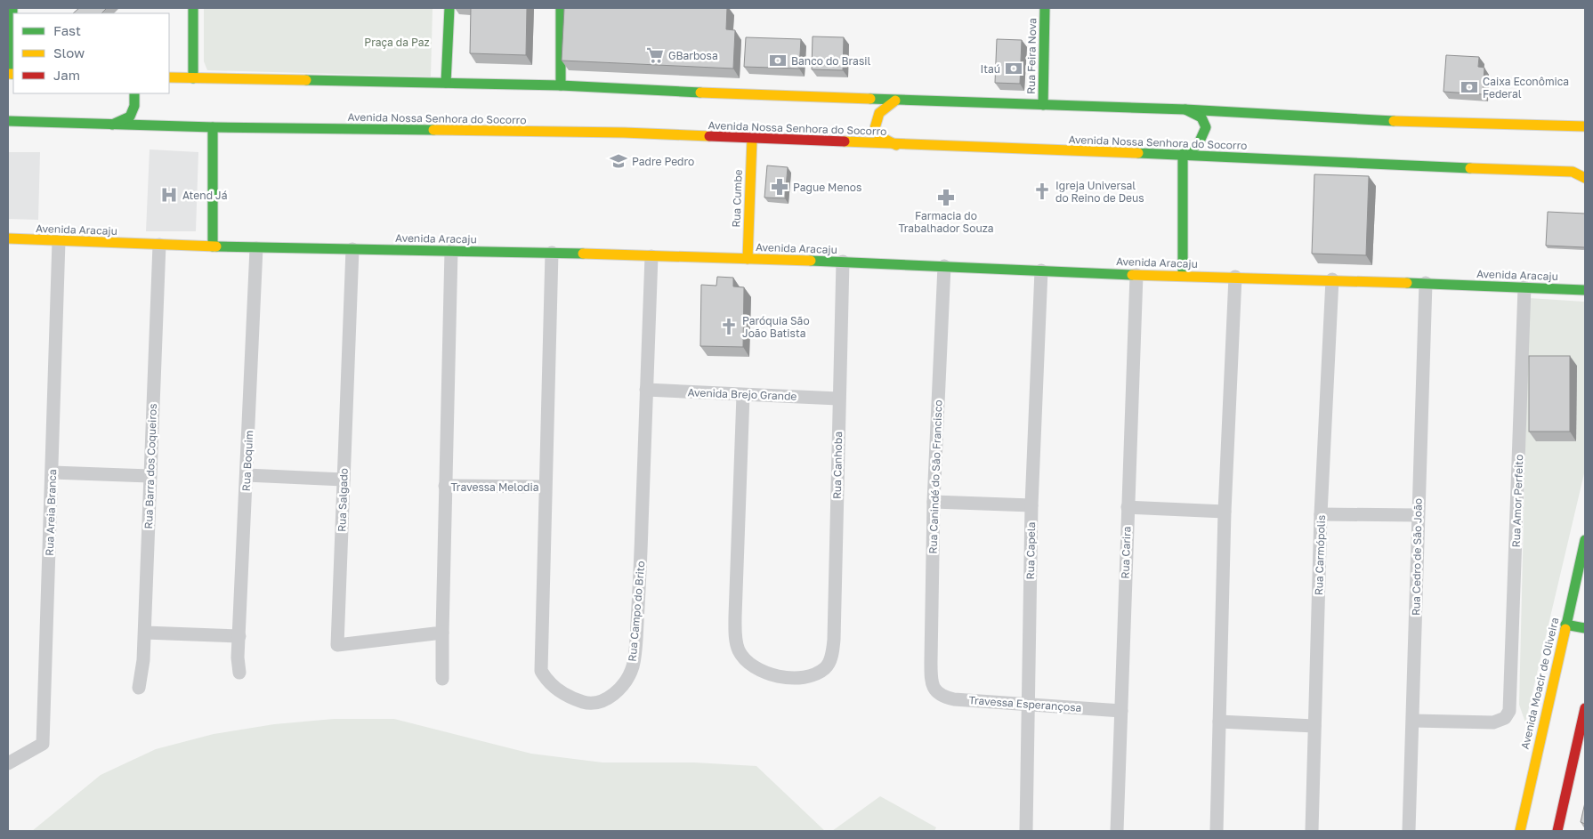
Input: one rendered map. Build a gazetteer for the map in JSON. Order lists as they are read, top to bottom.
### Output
{
  "streets": {
    "main road": [
      "Rua Feira Nova",
      "Avenida Nossa Senhora do Socorro",
      "Rua Cumbe",
      "Avenida Aracaju",
      "Avenida Moacir de Oliveira"
    ],
    "street": [
      "Avenida Brejo Grande",
      "Rua Boquim",
      "Rua Canhoba",
      "Rua Barra dos Coqueiros",
      "Rua Canindé do São Francisco",
      "Travessa Melodia",
      "Rua Salgado",
      "Rua Amor Perfeito",
      "Rua Areia Branca",
      "Rua Capela",
      "Rua Carira",
      "Rua Carmópolis",
      "Rua Cedro de São João",
      "Rua Campo do Brito",
      "Travessa Esperançosa"
    ]
  },
  "crossings": [
    ["Avenida Nossa Senhora do Socorro", "Rua Cumbe"],
    ["Rua Cumbe", "Avenida Aracaju"],
    ["Avenida Aracaju", "Rua Boquim"],
    ["Avenida Aracaju", "Rua Canhoba"],
    ["Avenida Aracaju", "Rua Barra dos Coqueiros"],
    ["Avenida Aracaju", "Rua Canindé do São Francisco"],
    ["Avenida Aracaju", "Rua Salgado"],
    ["Avenida Aracaju", "Rua Amor Perfeito"],
    ["Avenida Aracaju", "Rua Areia Branca"],
    ["Avenida Aracaju", "Rua Capela"],
    ["Avenida Aracaju", "Rua Carira"],
    ["Avenida Aracaju", "Rua Carmópolis"],
    ["Avenida Aracaju", "Rua Cedro de São João"],
    ["Avenida Aracaju", "Rua Campo do Brito"],
    ["Avenida Brejo Grande", "Rua Canhoba"],
    ["Avenida Brejo Grande", "Rua Campo do Brito"],
    ["Rua Canindé do São Francisco", "Travessa Esperançosa"],
    ["Travessa Melodia", "Rua Campo do Brito"],
    ["Rua Amor Perfeito", "Rua Cedro de São João"],
    ["Rua Capela", "Travessa Esperançosa"],
    ["Rua Carira", "Travessa Esperançosa"]
  ],
  "parks": ["Praça da Paz"],
  "places": {
    "supermarket": ["GBarbosa"],
    "bank": ["Banco do Brasil", "Itaú", "Caixa Econômica Federal"],
    "school or university": ["Padre Pedro"],
    "pharmacy": ["Pague Menos", "Farmacia do Trabalhador Souza"],
    "church": ["Igreja Universal do Reino de Deus", "Paróquia São João Batista"],
    "hospital": ["Atend Já"]
  },
  "legend": ["Fast", "Slow", "Jam"]
}
